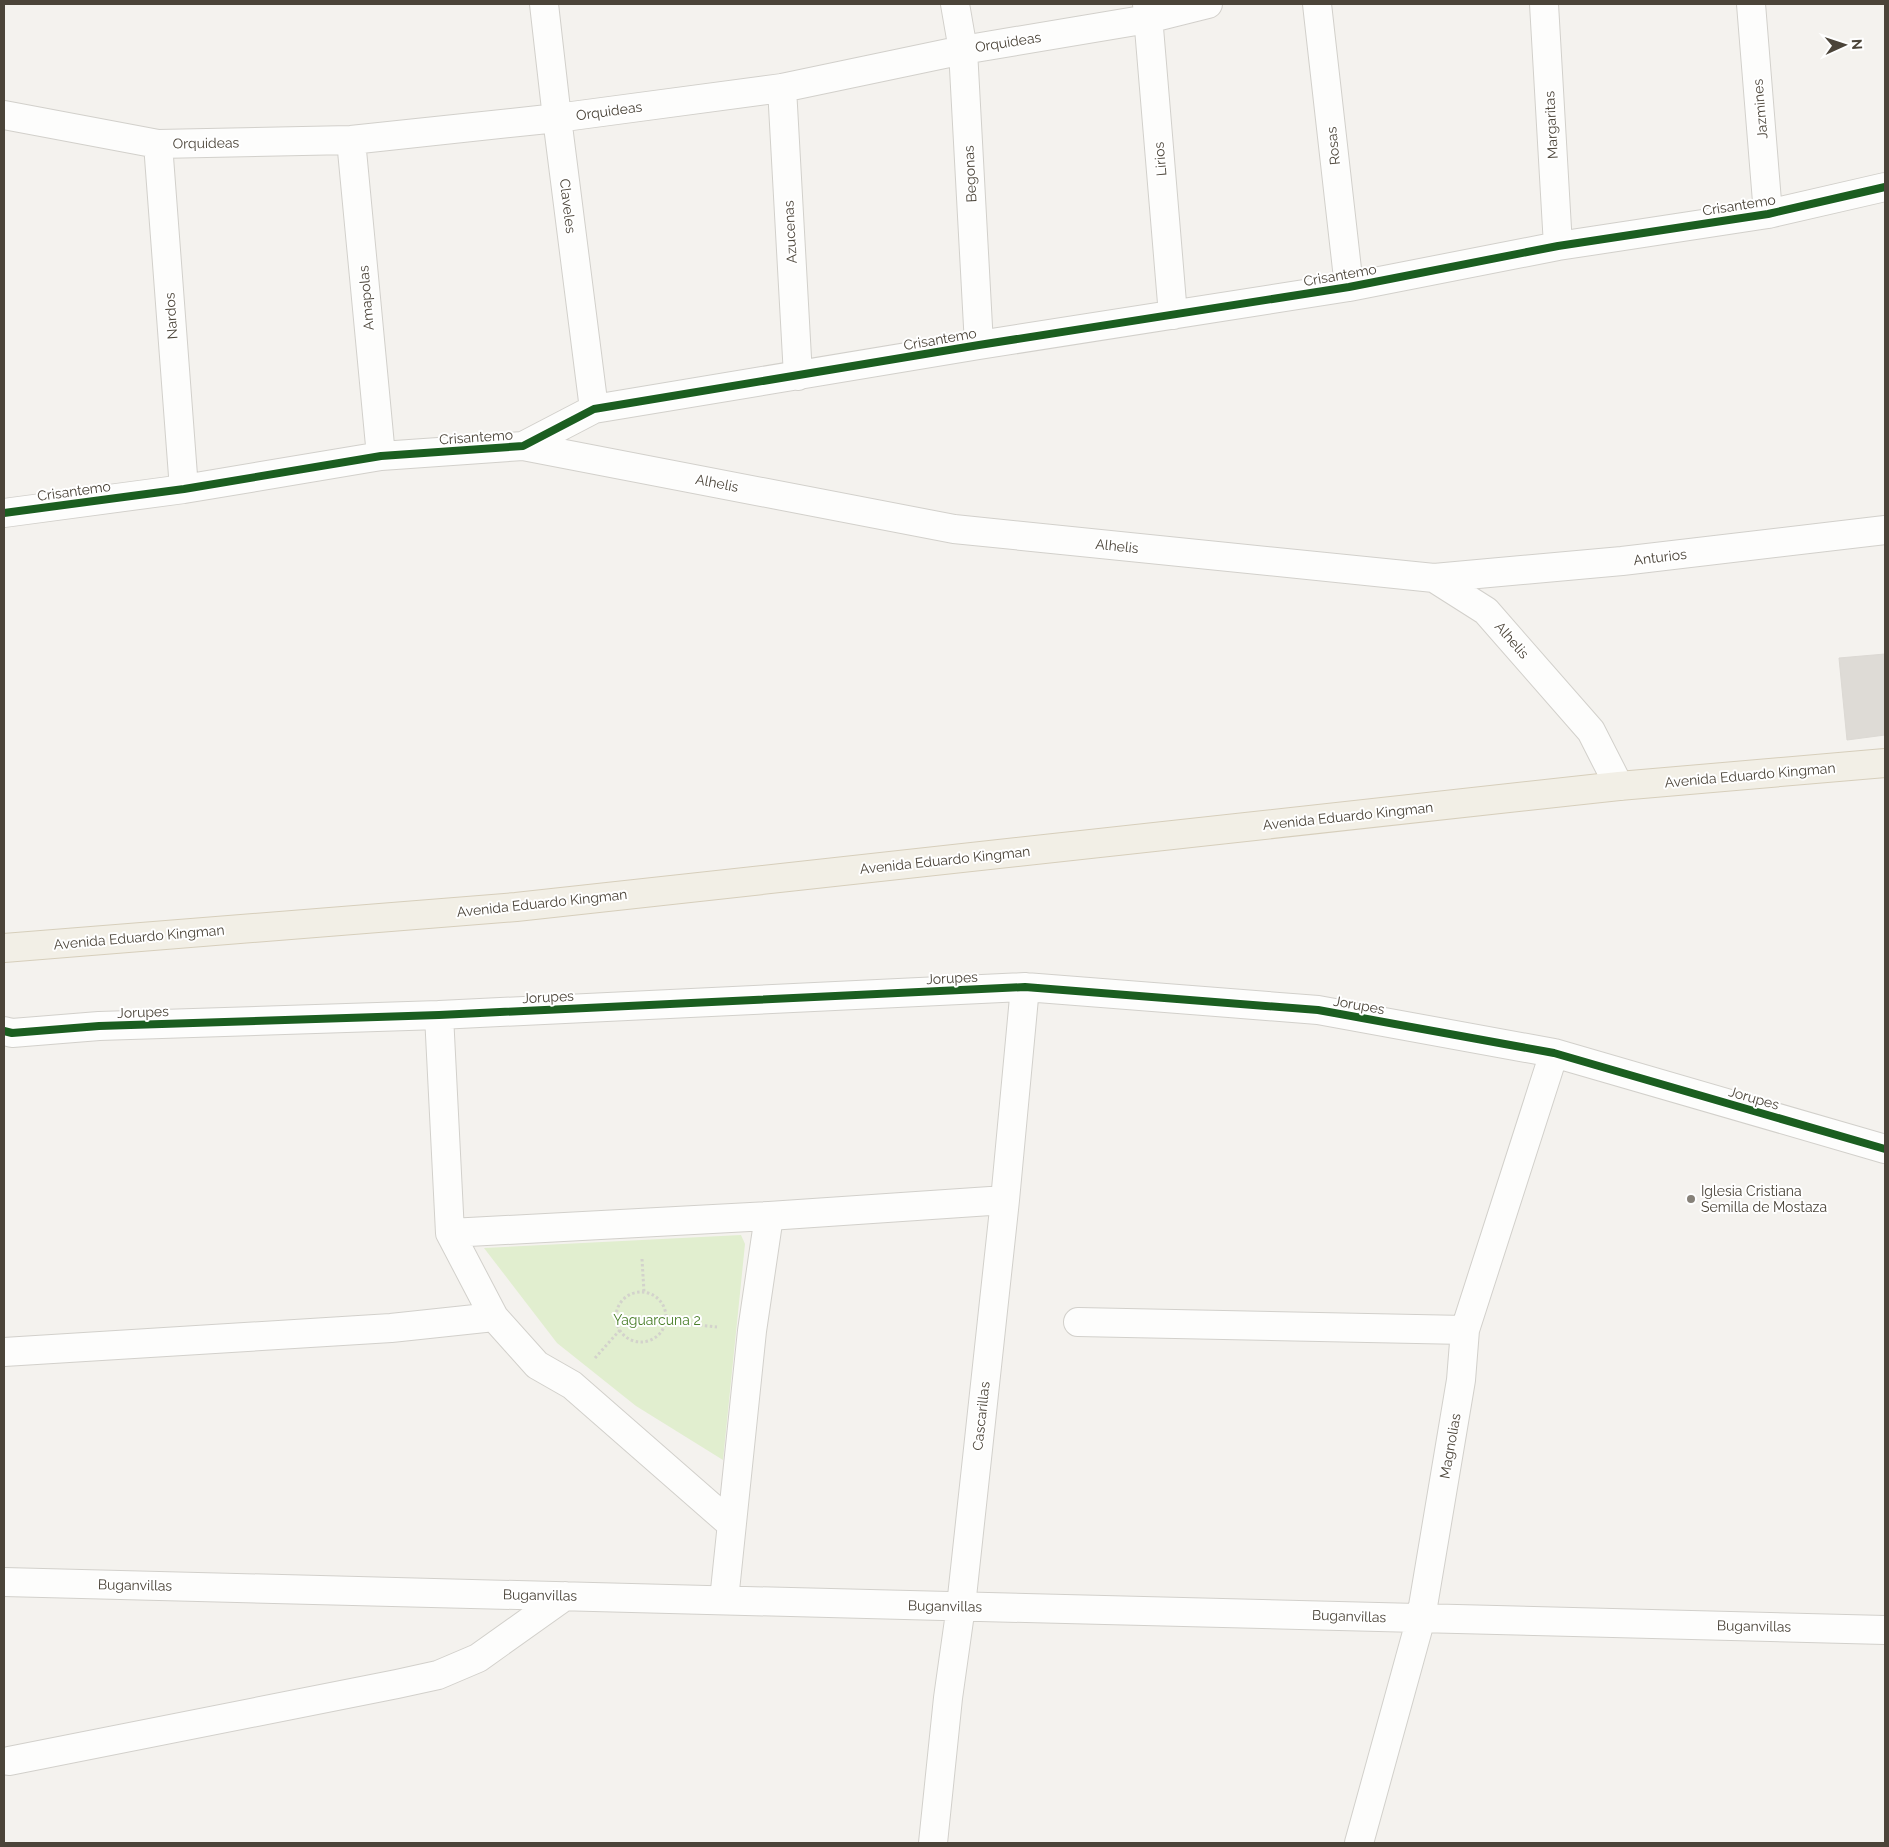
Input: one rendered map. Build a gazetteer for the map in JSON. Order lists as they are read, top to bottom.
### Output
{
  "streets": {
    "main road": ["Avenida Eduardo Kingman"],
    "street": [
      "Orquideas",
      "Jazmines",
      "Margaritas",
      "Rosas",
      "Lirios",
      "Begonas",
      "Crisantemo",
      "Claveles",
      "Azucenas",
      "Amapolas",
      "Nardos",
      "Alhelis",
      "Anturios",
      "Jorupes",
      "Cascarillas",
      "Magnolias",
      "Buganvillas"
    ]
  },
  "crossings": [
    ["Orquideas", "Lirios"],
    ["Orquideas", "Begonas"],
    ["Orquideas", "Claveles"],
    ["Orquideas", "Azucenas"],
    ["Orquideas", "Amapolas"],
    ["Orquideas", "Nardos"],
    ["Jazmines", "Crisantemo"],
    ["Margaritas", "Crisantemo"],
    ["Rosas", "Crisantemo"],
    ["Lirios", "Crisantemo"],
    ["Begonas", "Crisantemo"],
    ["Crisantemo", "Claveles"],
    ["Crisantemo", "Azucenas"],
    ["Crisantemo", "Amapolas"],
    ["Crisantemo", "Nardos"],
    ["Crisantemo", "Alhelis"],
    ["Alhelis", "Anturios"],
    ["Alhelis", "Avenida Eduardo Kingman"],
    ["Jorupes", "Cascarillas"],
    ["Jorupes", "Magnolias"],
    ["Cascarillas", "Buganvillas"],
    ["Magnolias", "Buganvillas"]
  ],
  "parks": ["Yaguarcuna 2"],
  "places": ["Iglesia Cristiana Semilla de Mostaza"],
  "north": "right"
}
